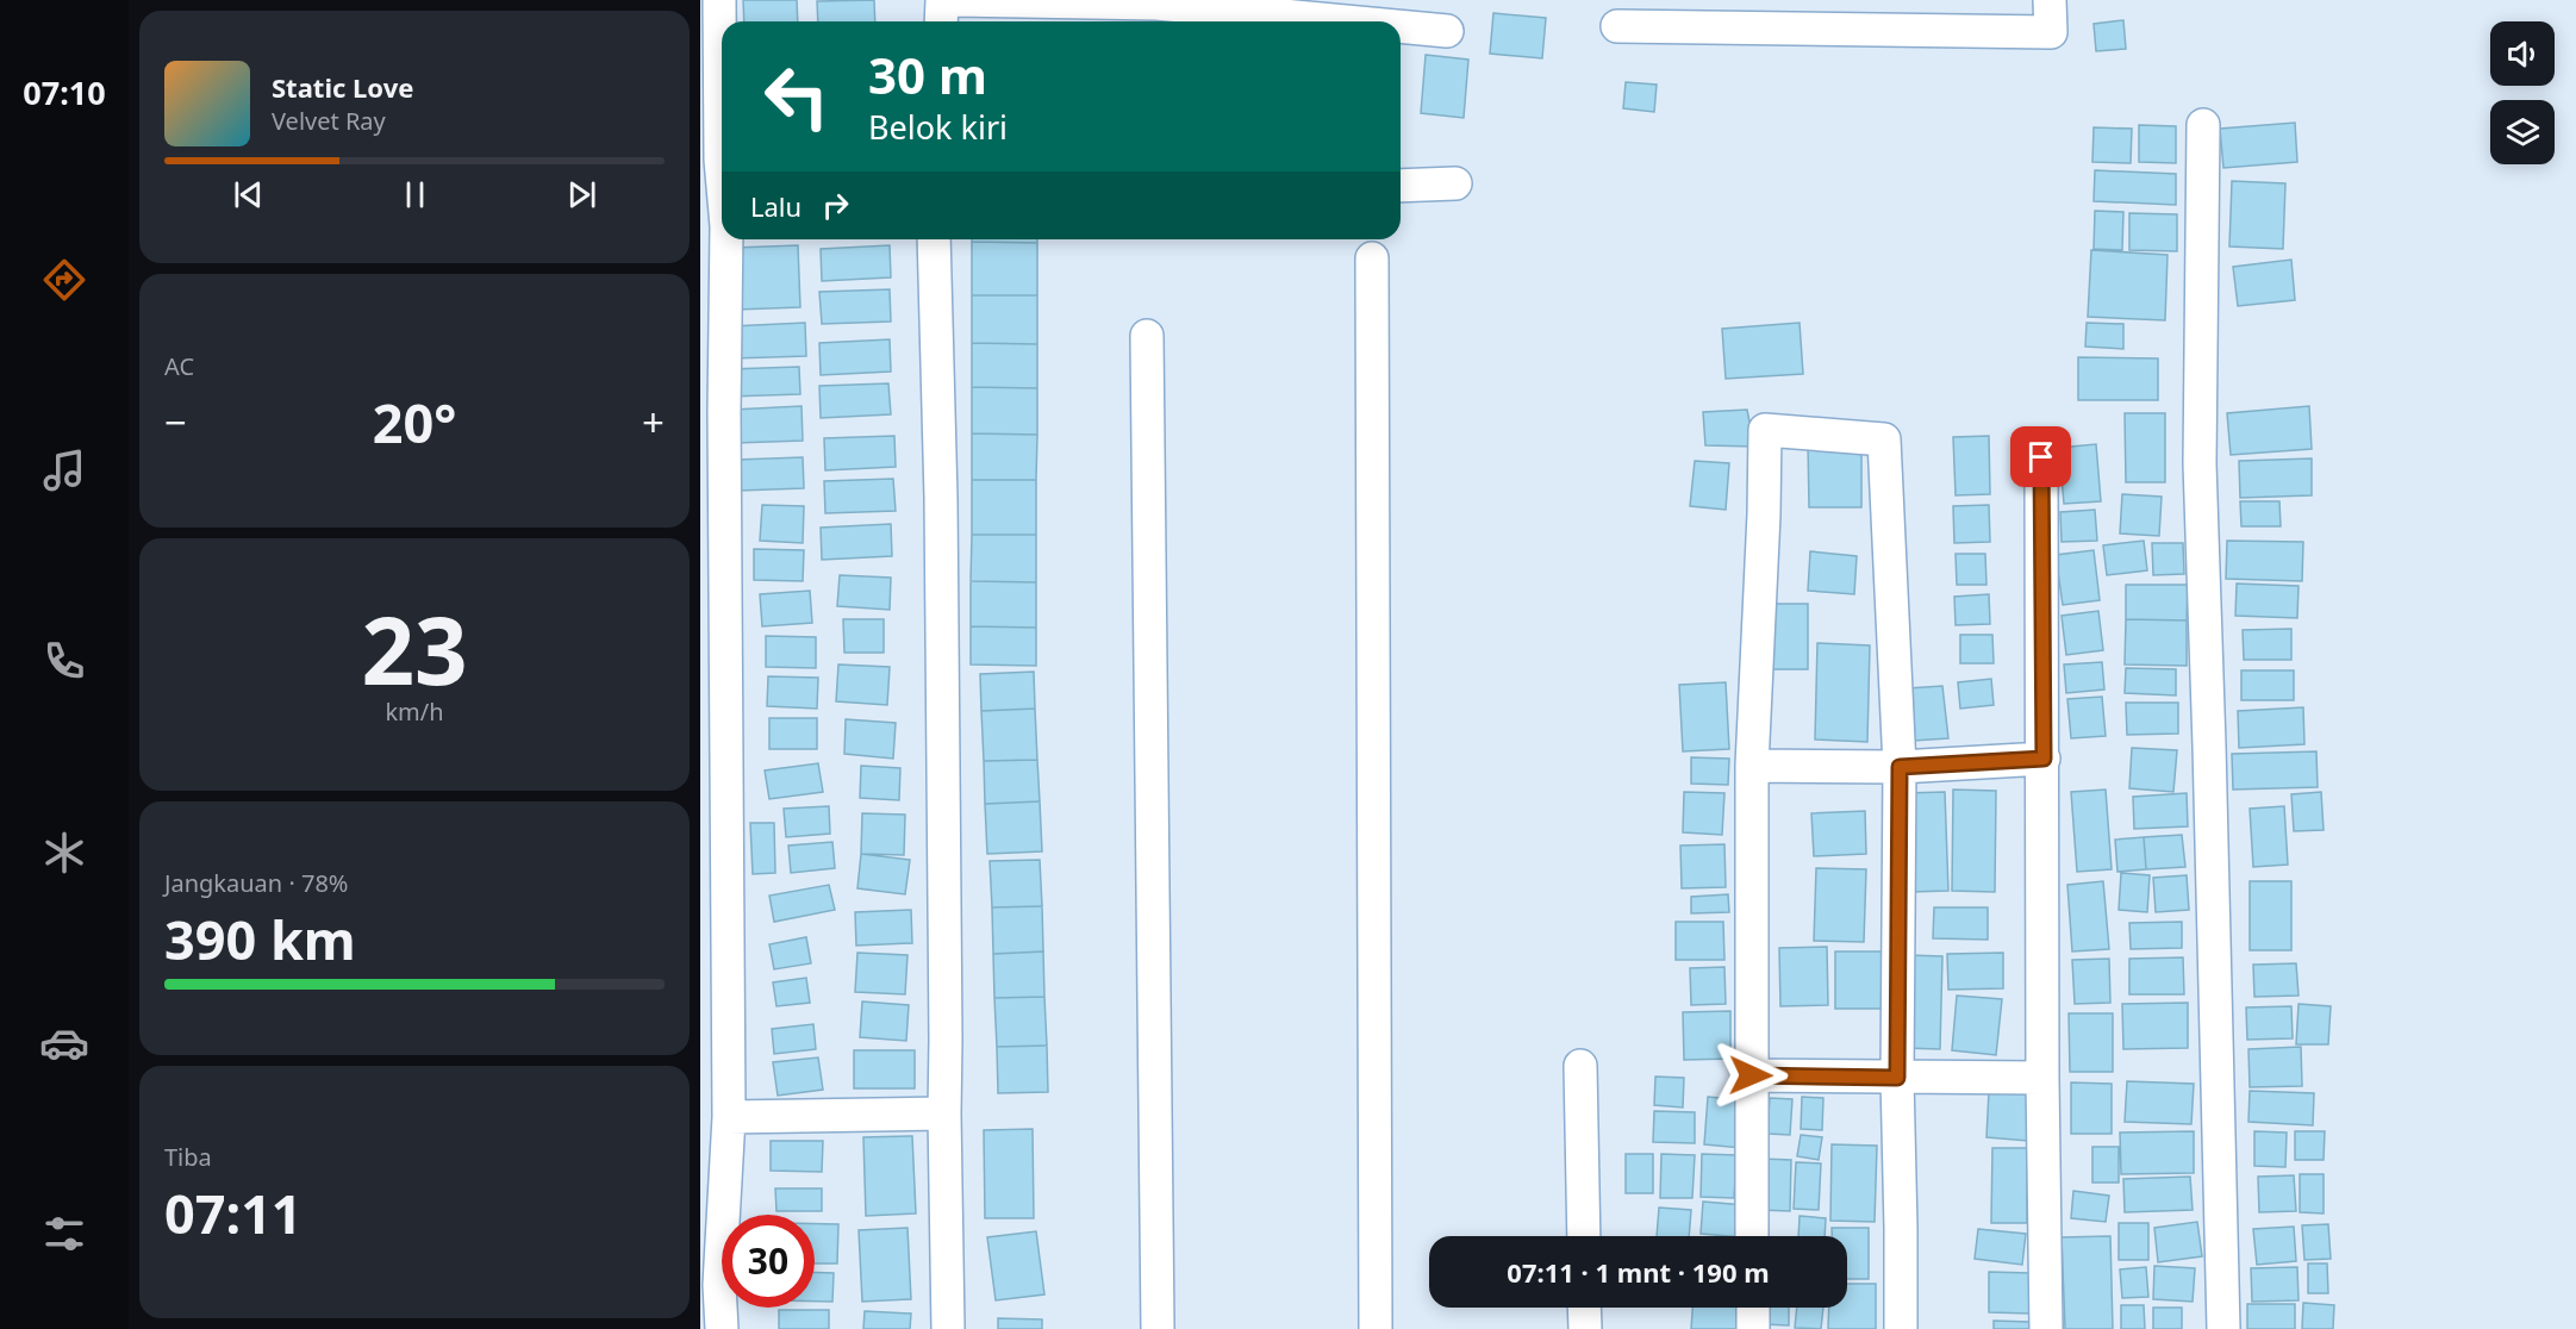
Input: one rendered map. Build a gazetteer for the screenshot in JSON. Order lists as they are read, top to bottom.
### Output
{
  "page": {
    "tabs": "07:10",
    "turn": ["30 m", "Belok kiri"],
    "song": ["Static Love", "Velvet Ray"],
    "then": "Lalu",
    "tile": [
      "AC",
      ["23", "km/h"],
      ["Jangkauan · 78%", "390 km"],
      ["Tiba", "07:11"]
    ],
    "heat": ["−", "20°", "+"],
    "limit": "30",
    "trip": "07:11 · 1 mnt · 190 m"
  }
}
